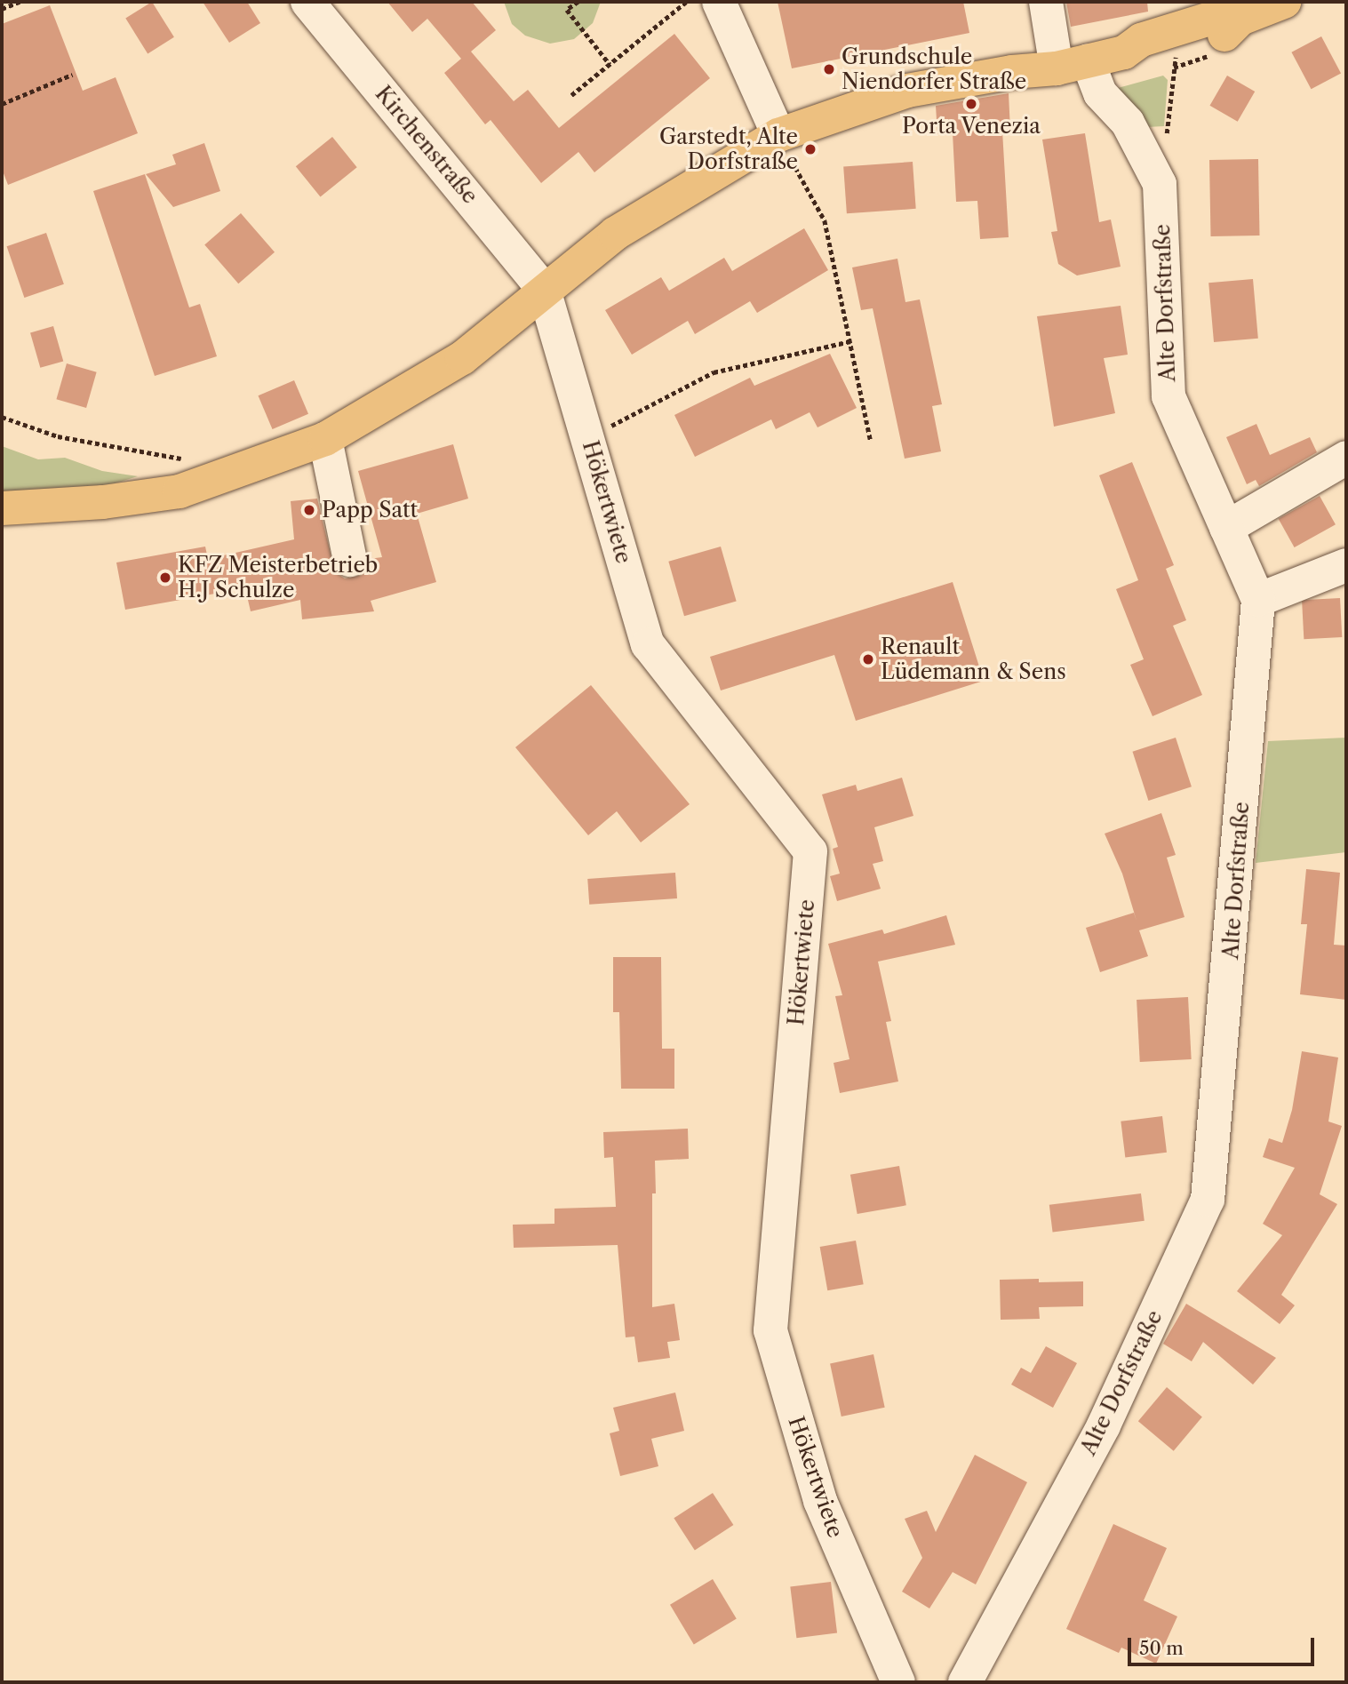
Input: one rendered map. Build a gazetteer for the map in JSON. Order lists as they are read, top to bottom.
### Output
{
  "streets": {
    "street": ["Kirchenstraße", "Alte Dorfstraße", "Hökertwiete"]
  },
  "crossings": [
    ["Kirchenstraße", "Hökertwiete"]
  ],
  "places": [
    "Grundschule Niendorfer Straße",
    "Porta Venezia",
    "Garstedt, Alte Dorfstraße",
    "Papp Satt",
    "KFZ Meisterbetrieb H.J Schulze",
    "Renault Lüdemann & Sens"
  ],
  "scale_bar": "50 m"
}
